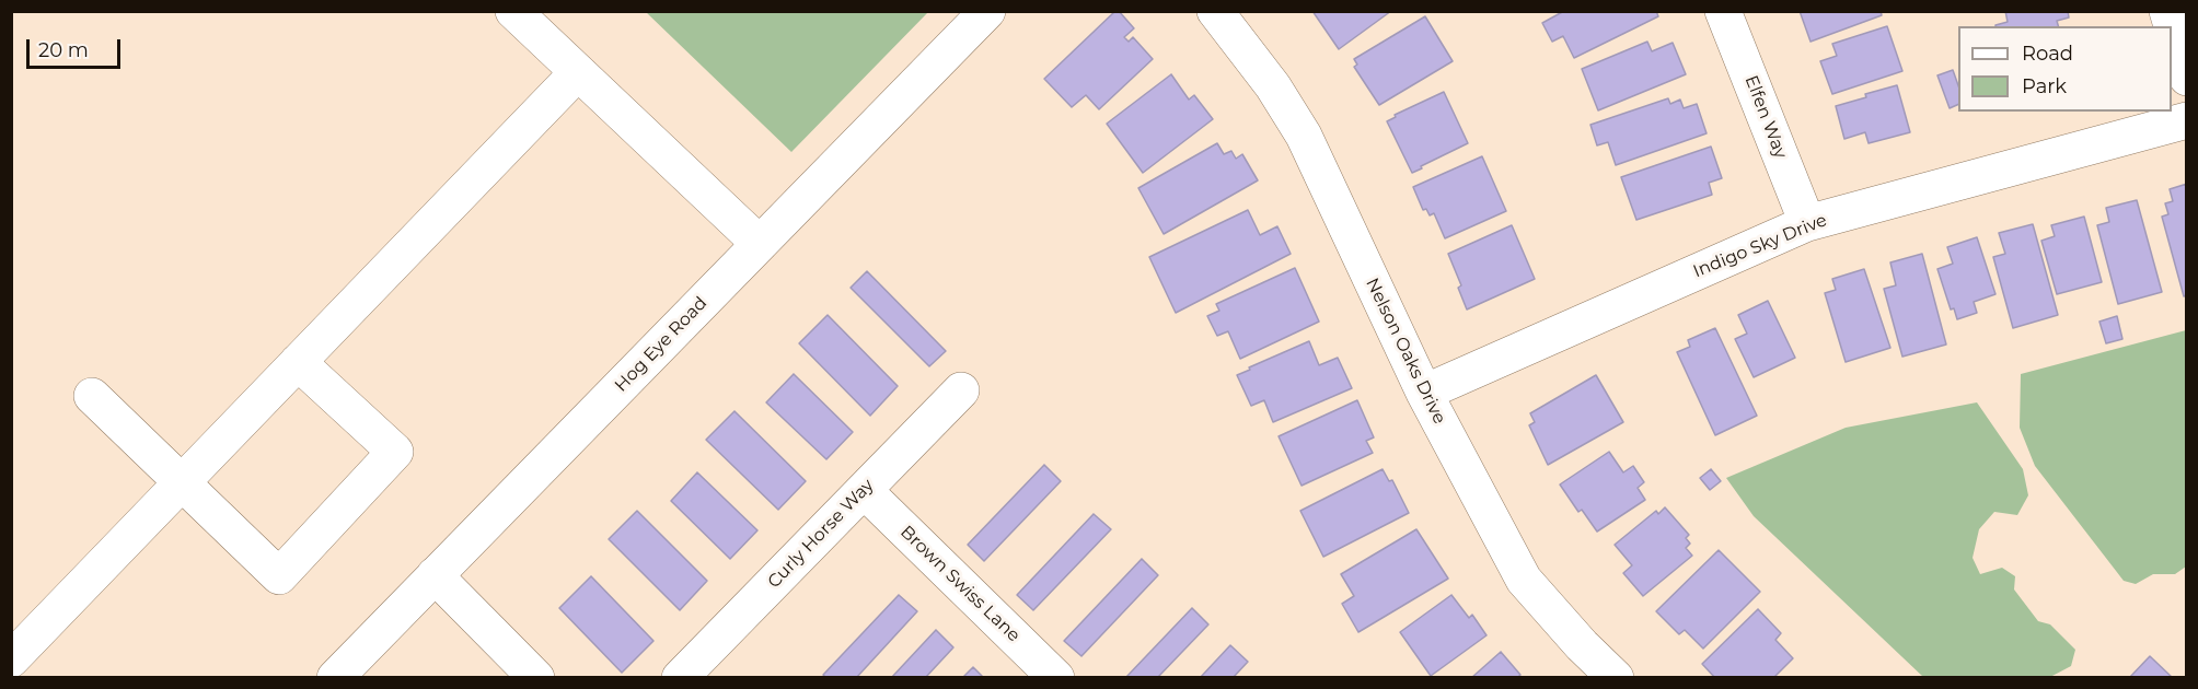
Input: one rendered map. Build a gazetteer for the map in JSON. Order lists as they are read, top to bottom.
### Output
{
  "streets": {
    "street": [
      "Elfen Way",
      "Indigo Sky Drive",
      "Hog Eye Road",
      "Nelson Oaks Drive",
      "Curly Horse Way",
      "Brown Swiss Lane"
    ]
  },
  "crossings": [
    ["Elfen Way", "Indigo Sky Drive"],
    ["Indigo Sky Drive", "Nelson Oaks Drive"],
    ["Curly Horse Way", "Brown Swiss Lane"]
  ],
  "legend": ["Road", "Park"],
  "scale_bar": "20 m"
}
